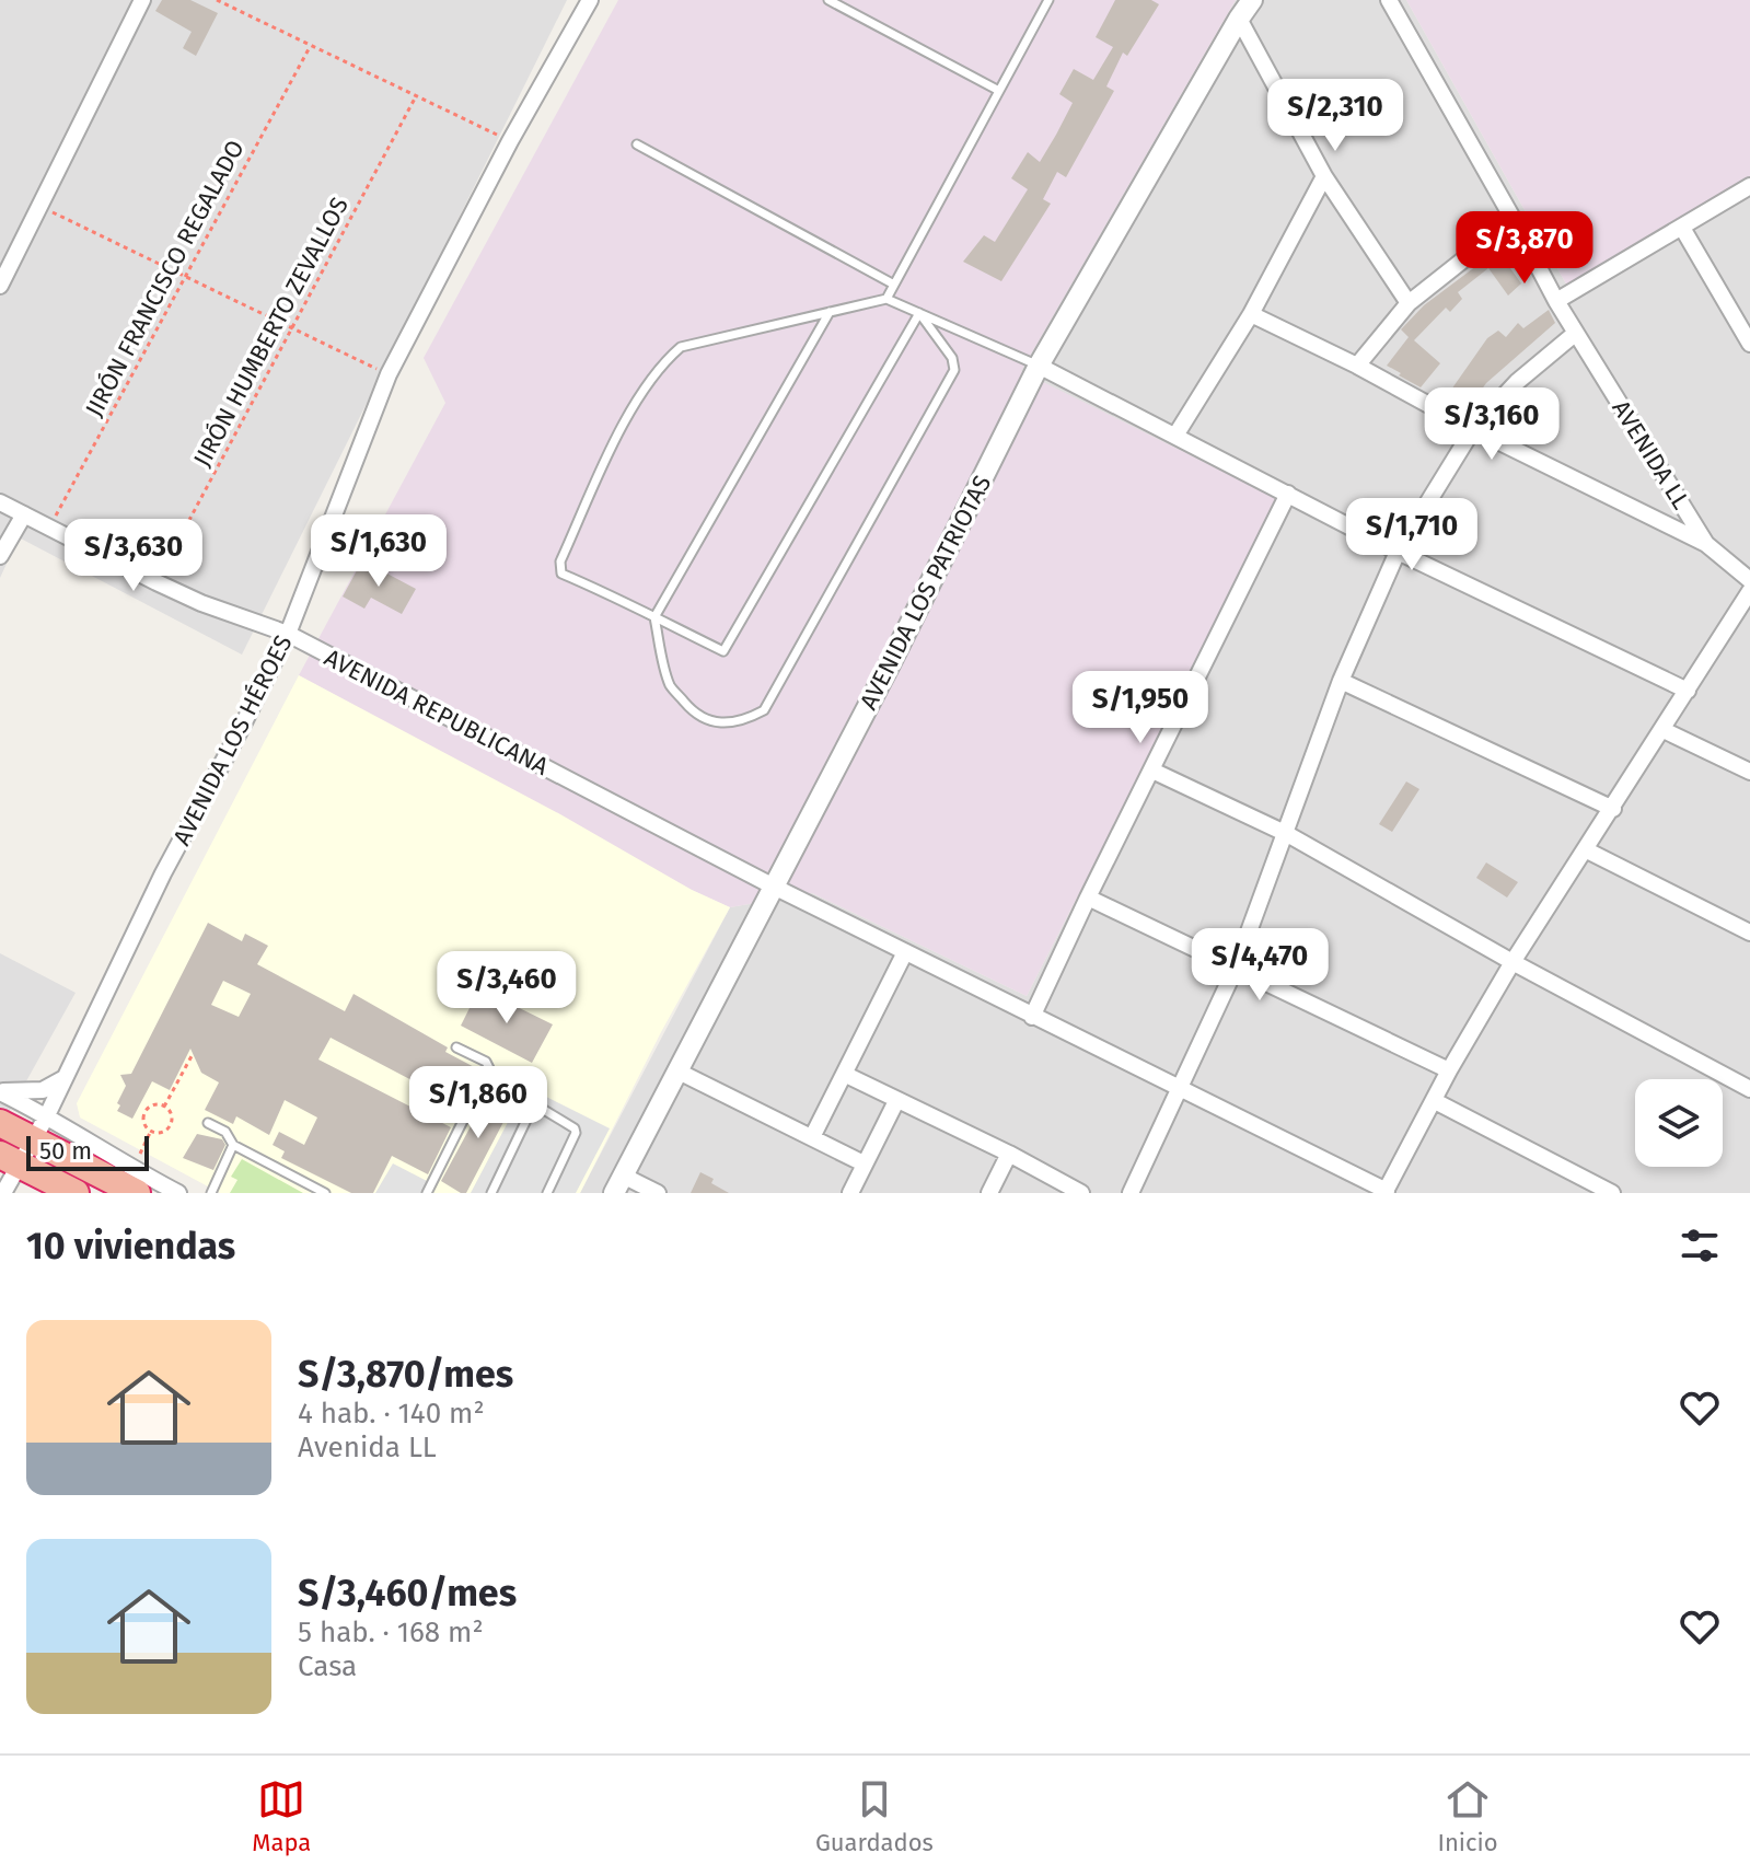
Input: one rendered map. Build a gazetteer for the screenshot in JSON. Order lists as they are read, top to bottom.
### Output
{
  "streets": {
    "street": [
      "AVENIDA LL",
      "AVENIDA LOS PATRIOTAS",
      "AVENIDA REPUBLICANA",
      "AVENIDA LOS HÉROES"
    ],
    "path": ["JIRÓN FRANCISCO REGALADO", "JIRÓN HUMBERTO ZEVALLOS"]
  },
  "crossings": [
    ["JIRÓN FRANCISCO REGALADO", "AVENIDA REPUBLICANA"],
    ["JIRÓN HUMBERTO ZEVALLOS", "AVENIDA REPUBLICANA"],
    ["AVENIDA LOS PATRIOTAS", "AVENIDA REPUBLICANA"],
    ["AVENIDA REPUBLICANA", "AVENIDA LOS HÉROES"]
  ],
  "scale_bar": "50 m",
  "page": {
    "price": [
      "S/2,310",
      "S/3,870",
      "S/3,160",
      "S/1,710",
      "S/1,630",
      "S/3,630",
      "S/1,950",
      "S/4,470",
      "S/3,460",
      "S/1,860"
    ],
    "scale": "50 m",
    "heading": "10 viviendas",
    "list": [
      {
        "name": "S/3,870/mes",
        "note": "4 hab. · 140 m² · Avenida LL"
      },
      {
        "name": "S/3,460/mes",
        "note": "5 hab. · 168 m² · Casa"
      }
    ],
    "tabs": ["Mapa", "Guardados", "Inicio"]
  }
}
